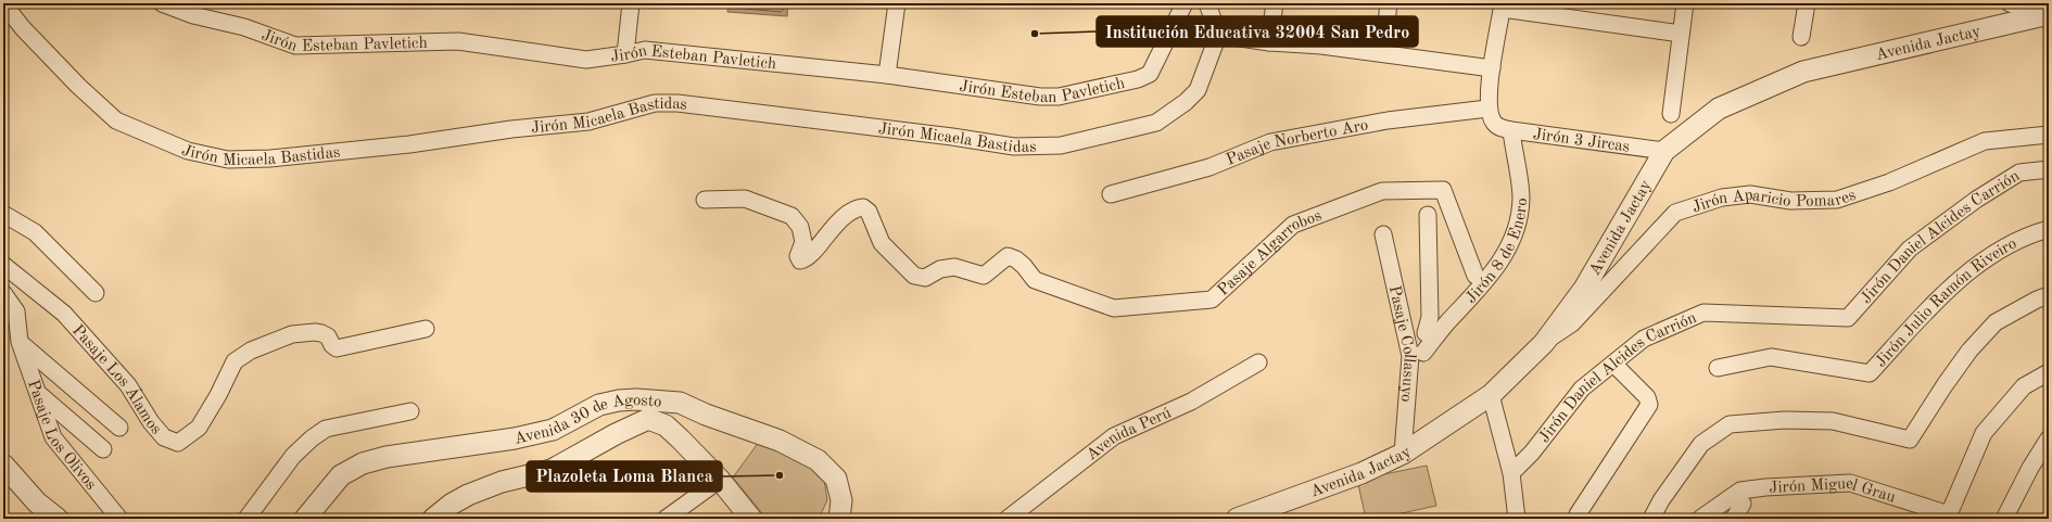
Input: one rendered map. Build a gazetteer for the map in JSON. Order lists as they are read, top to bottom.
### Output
{
  "streets": {
    "street": [
      "Jirón Esteban Pavletich",
      "Avenida Jactay",
      "Jirón Micaela Bastidas",
      "Jirón 3 Jircas",
      "Pasaje Norberto Aro",
      "Jirón Aparicio Pomares",
      "Jirón Daniel Alcides Carrión",
      "Jirón 8 de Enero",
      "Pasaje Algarrobos",
      "Jirón Julio Ramón Riveiro",
      "Pasaje Collasuyo",
      "Pasaje Los Álamos",
      "Avenida 30 de Agosto",
      "Pasaje Los Olivos",
      "Avenida Perú",
      "Jirón Miguel Grau"
    ]
  },
  "crossings": [
    ["Avenida Jactay", "Jirón 3 Jircas"],
    ["Avenida Jactay", "Jirón Aparicio Pomares"],
    ["Avenida Jactay", "Pasaje Collasuyo"],
    ["Jirón 3 Jircas", "Jirón 8 de Enero"],
    ["Pasaje Norberto Aro", "Jirón 8 de Enero"]
  ],
  "places": ["Institución Educativa 32004 San Pedro", "Plazoleta Loma Blanca"]
}
